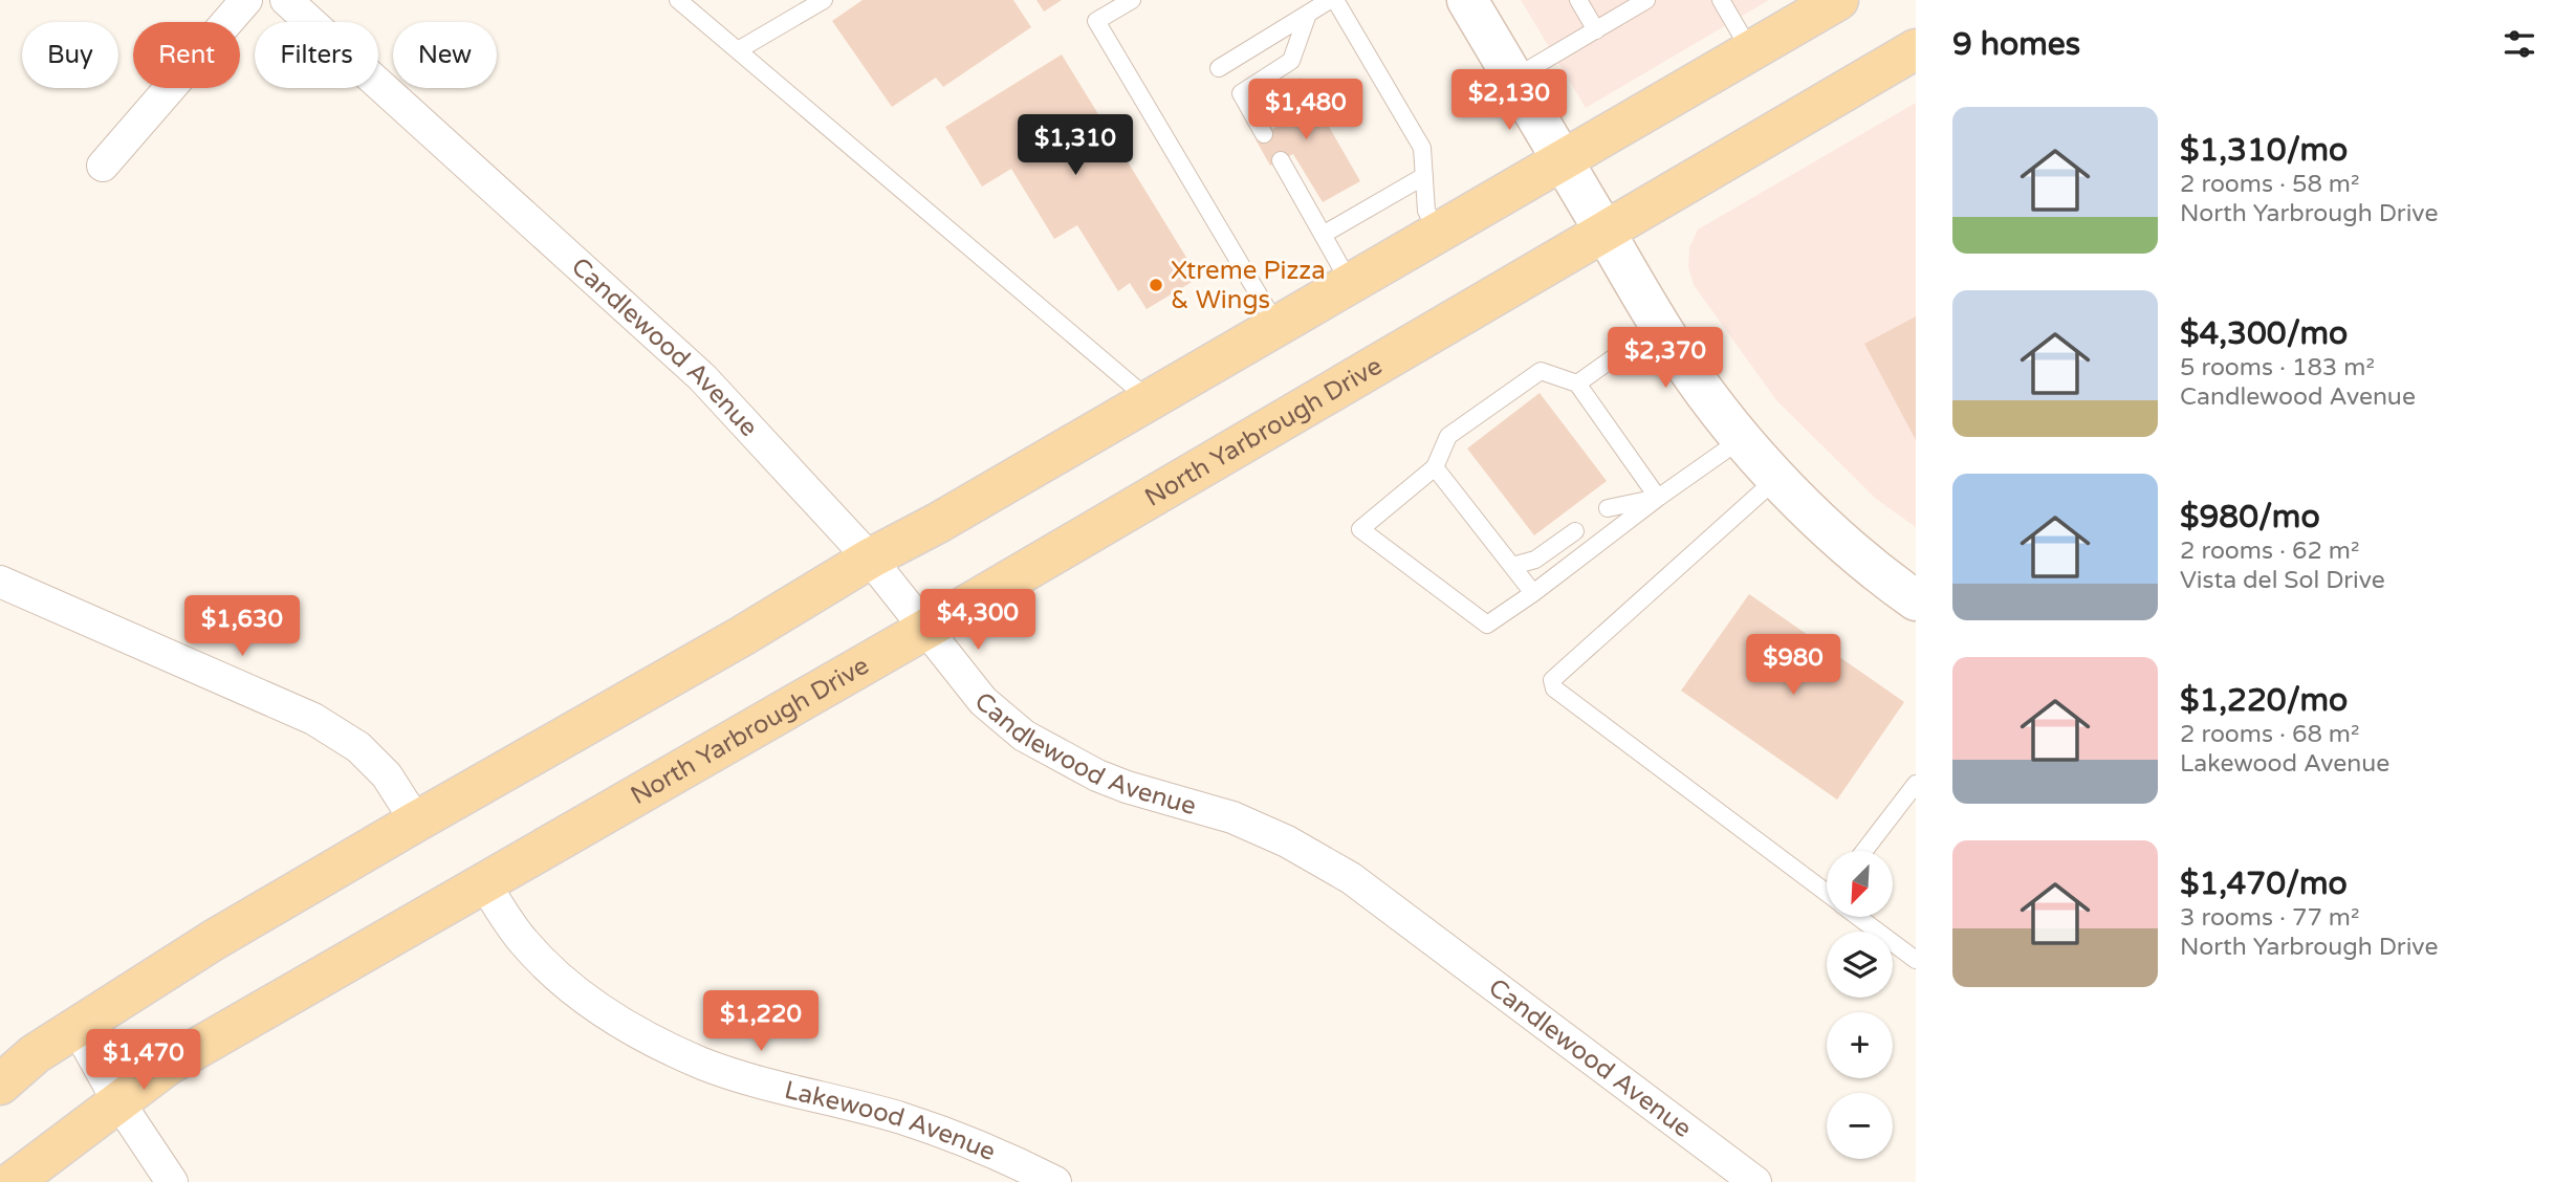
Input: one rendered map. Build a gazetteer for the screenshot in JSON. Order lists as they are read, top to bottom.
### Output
{
  "streets": {
    "main road": ["North Yarbrough Drive"],
    "street": ["Candlewood Avenue", "Lakewood Avenue"]
  },
  "crossings": [
    ["Candlewood Avenue", "North Yarbrough Drive"],
    ["North Yarbrough Drive", "Lakewood Avenue"]
  ],
  "places": ["Xtreme Pizza & Wings"],
  "north": "bottom left",
  "page": {
    "heading": "9 homes",
    "chip": [
      "Buy",
      "Rent",
      "Filters",
      "New"
    ],
    "price": [
      "$2,130",
      "$1,480",
      "$1,310",
      "$2,370",
      "$4,300",
      "$1,630",
      "$980",
      "$1,220",
      "$1,470"
    ],
    "list": [
      {
        "name": "$1,310/mo",
        "note": "2 rooms · 58 m² · North Yarbrough Drive"
      },
      {
        "name": "$4,300/mo",
        "note": "5 rooms · 183 m² · Candlewood Avenue"
      },
      {
        "name": "$980/mo",
        "note": "2 rooms · 62 m² · Vista del Sol Drive"
      },
      {
        "name": "$1,220/mo",
        "note": "2 rooms · 68 m² · Lakewood Avenue"
      },
      {
        "name": "$1,470/mo",
        "note": "3 rooms · 77 m² · North Yarbrough Drive"
      }
    ],
    "map_buttons": ["+", "−"]
  }
}
